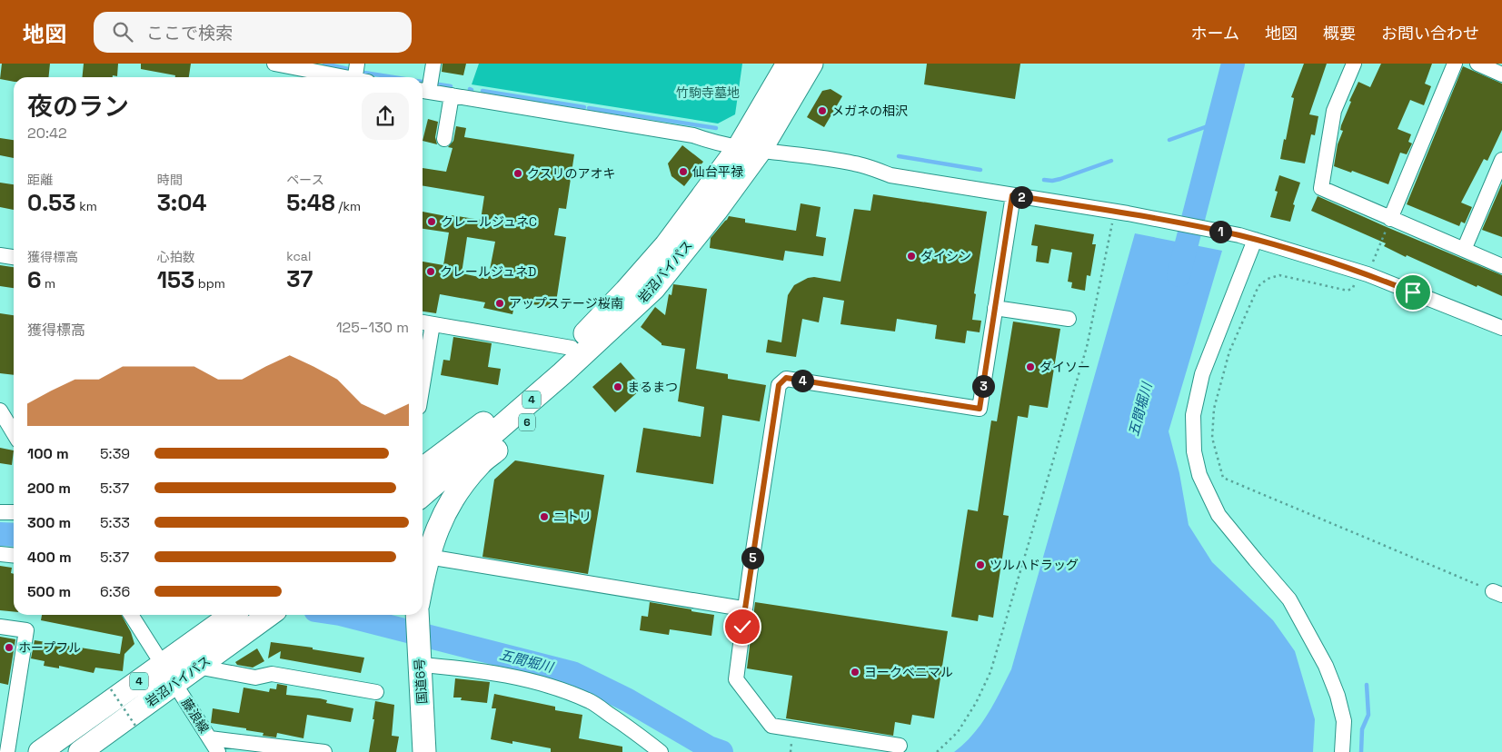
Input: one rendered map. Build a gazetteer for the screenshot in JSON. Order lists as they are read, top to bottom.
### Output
{
  "streets": {
    "highway": [
      "岩沼バイパス",
      "4",
      "6",
      "国道6号"
    ],
    "street": ["藤浪線"]
  },
  "crossings": [
    ["岩沼バイパス", "6"],
    ["岩沼バイパス", "藤浪線"]
  ],
  "water": ["五間堀川"],
  "parks": ["竹駒寺墓地"],
  "places": [
    "メガネの相沢",
    "仙台平禄",
    "クスリのアオキ",
    "クレールジュネC",
    "ダイシン",
    "クレールジュネD",
    "アップステージ桜南",
    "ダイソー",
    "まるまつ",
    "ニトリ",
    "ツルハドラッグ",
    "ホープフル",
    "ヨークベニマル"
  ],
  "page": {
    "header": "地図",
    "search": "ここで検索",
    "nav": [
      "ホーム",
      "地図",
      "概要",
      "お問い合わせ"
    ],
    "heading": ["夜のラン", "20:42"],
    "stats": [
      ["距離", "0.53 km"],
      ["時間", "3:04"],
      ["ペース", "5:48 /km"],
      ["獲得標高", "6 m"],
      ["心拍数", "153 bpm"],
      ["kcal", "37"]
    ],
    "pins": [
      "2",
      "1",
      "4",
      "3",
      "5"
    ],
    "chart": ["獲得標高", "125–130 m"],
    "list": [
      {
        "name": "100 m",
        "note": "5:39"
      },
      {
        "name": "200 m",
        "note": "5:37"
      },
      {
        "name": "300 m",
        "note": "5:33"
      },
      {
        "name": "400 m",
        "note": "5:37"
      },
      {
        "name": "500 m",
        "note": "6:36"
      }
    ]
  }
}
